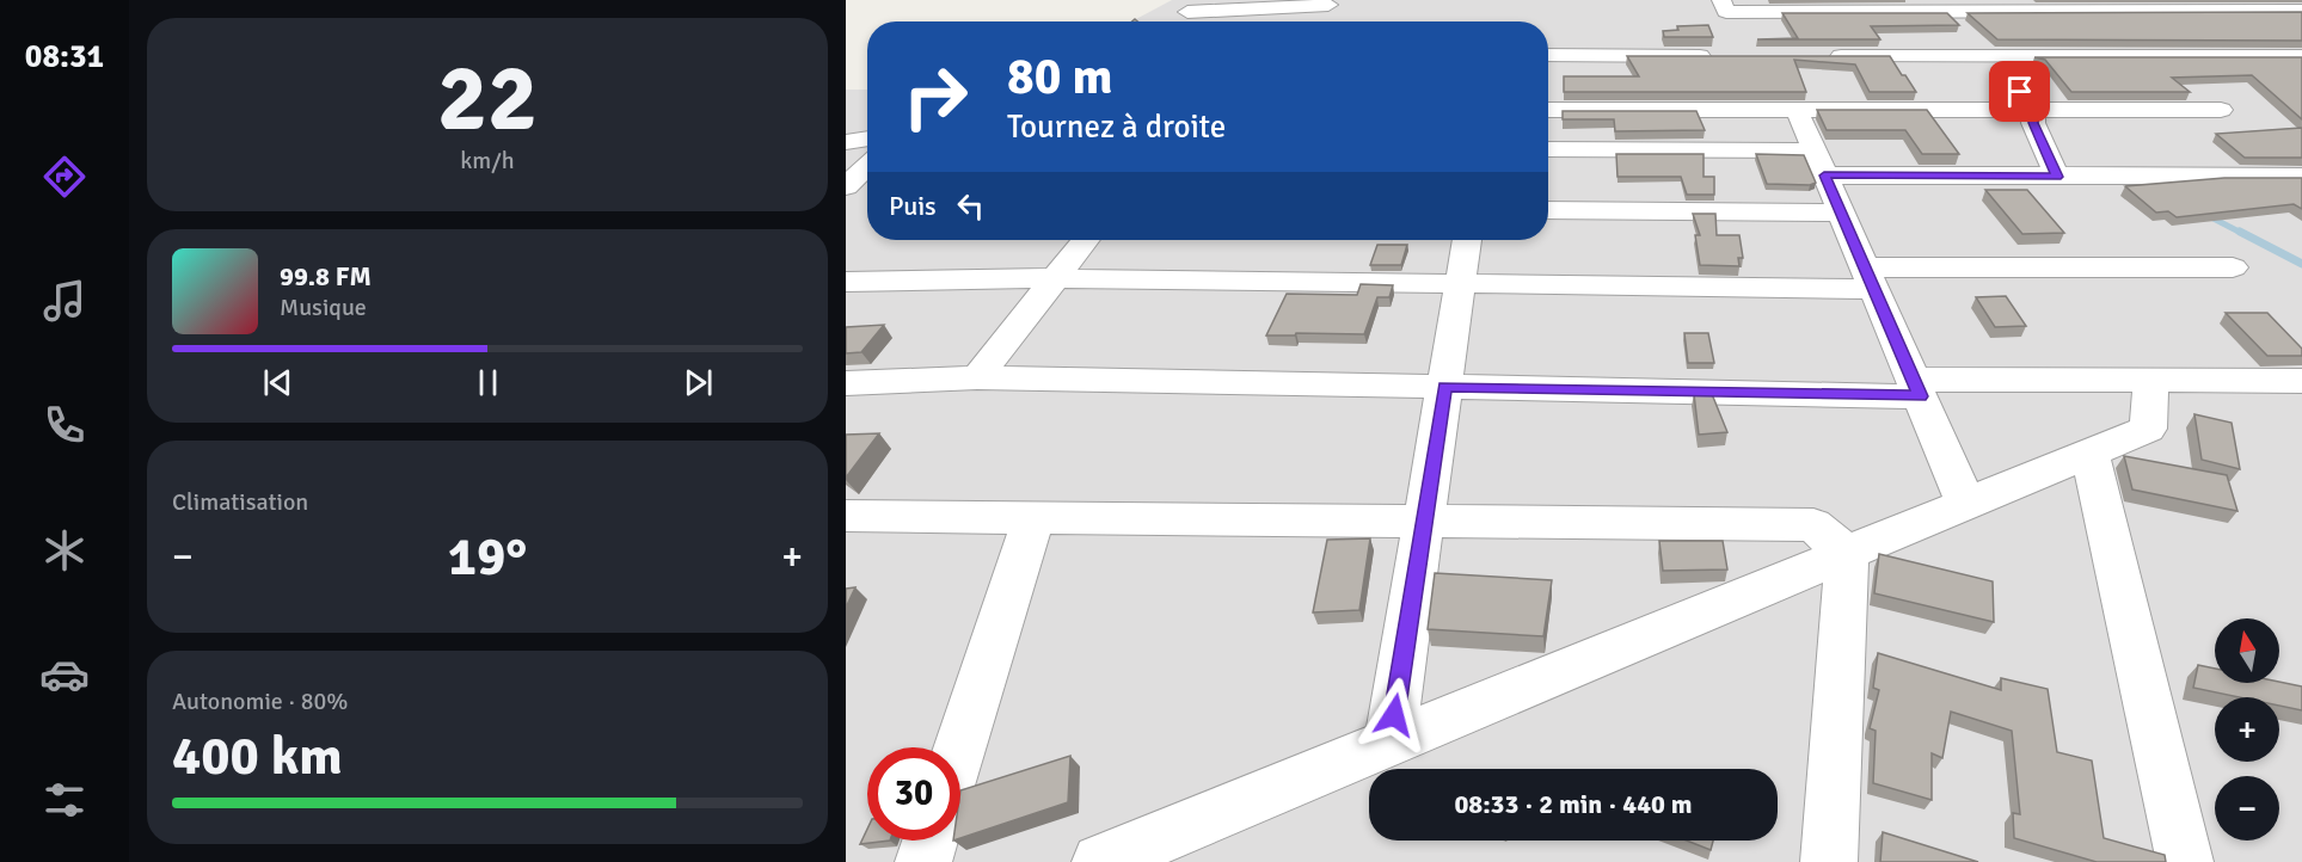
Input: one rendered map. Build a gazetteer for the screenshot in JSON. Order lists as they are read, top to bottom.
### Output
{
  "north": "top",
  "page": {
    "tabs": "08:31",
    "tile": [
      ["22", "km/h"],
      "Climatisation",
      ["Autonomie · 80%", "400 km"]
    ],
    "turn": ["80 m", "Tournez à droite"],
    "then": "Puis",
    "song": ["99.8 FM", "Musique"],
    "heat": ["−", "19°", "+"],
    "map_buttons": ["+", "−"],
    "limit": "30",
    "trip": "08:33 · 2 min · 440 m"
  }
}
